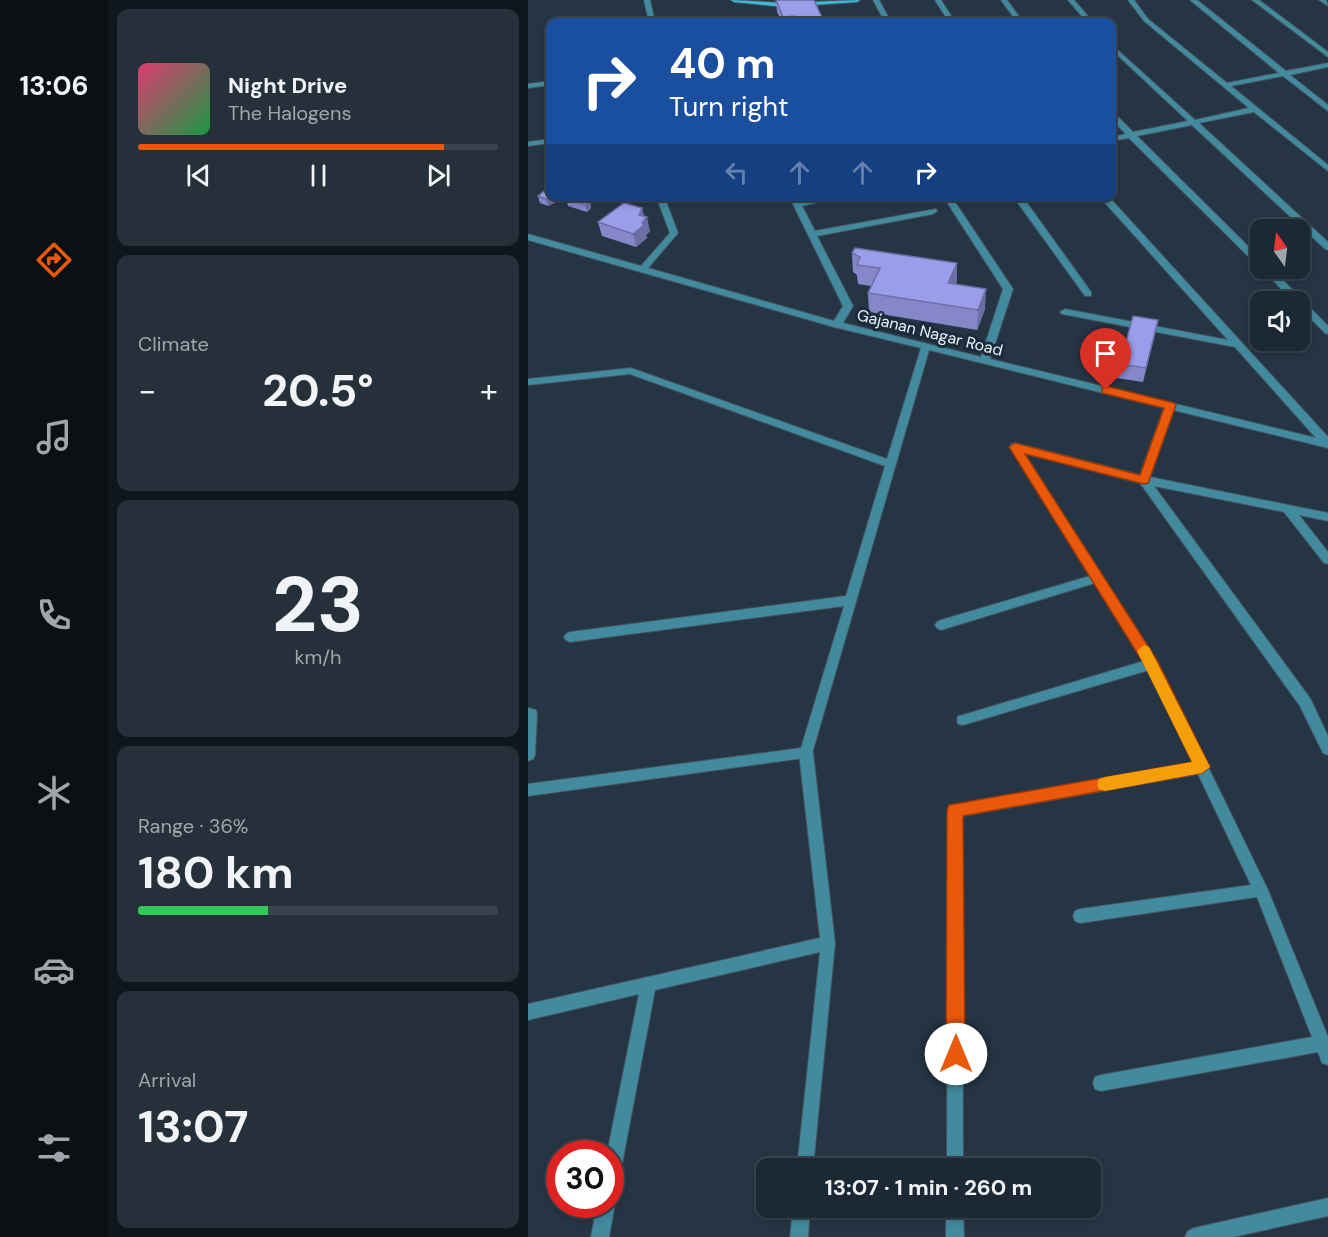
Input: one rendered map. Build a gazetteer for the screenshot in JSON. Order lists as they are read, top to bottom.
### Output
{
  "streets": {
    "street": ["Gajanan Nagar Road"]
  },
  "north": "top",
  "page": {
    "tabs": "13:06",
    "turn": ["40 m", "Turn right"],
    "song": ["Night Drive", "The Halogens"],
    "tile": [
      "Climate",
      ["23", "km/h"],
      ["Range · 36%", "180 km"],
      ["Arrival", "13:07"]
    ],
    "heat": ["−", "20.5°", "+"],
    "limit": "30",
    "trip": "13:07 · 1 min · 260 m"
  }
}
